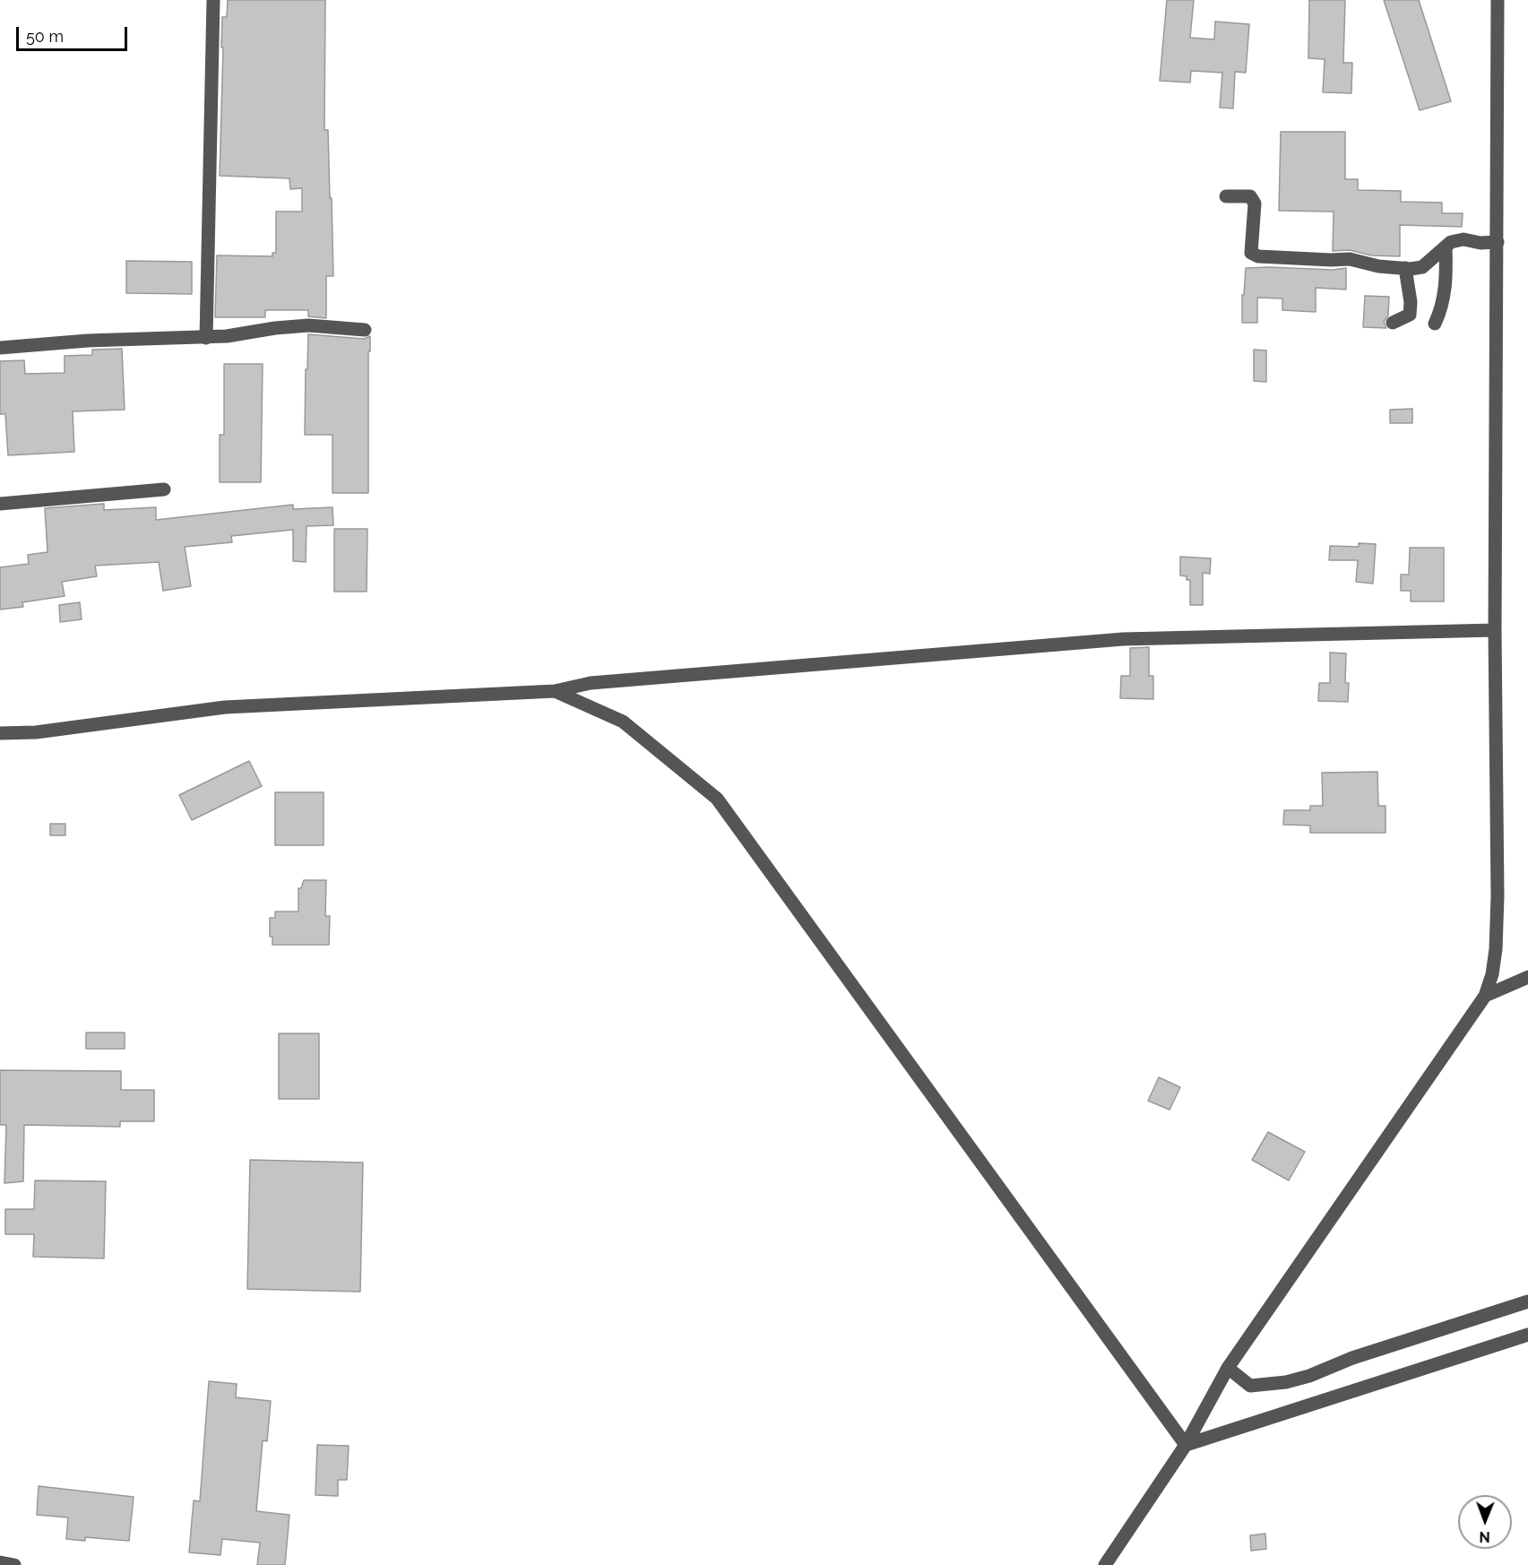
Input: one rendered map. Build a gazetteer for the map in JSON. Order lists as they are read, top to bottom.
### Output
{
  "scale_bar": "50 m",
  "north": "bottom"
}
